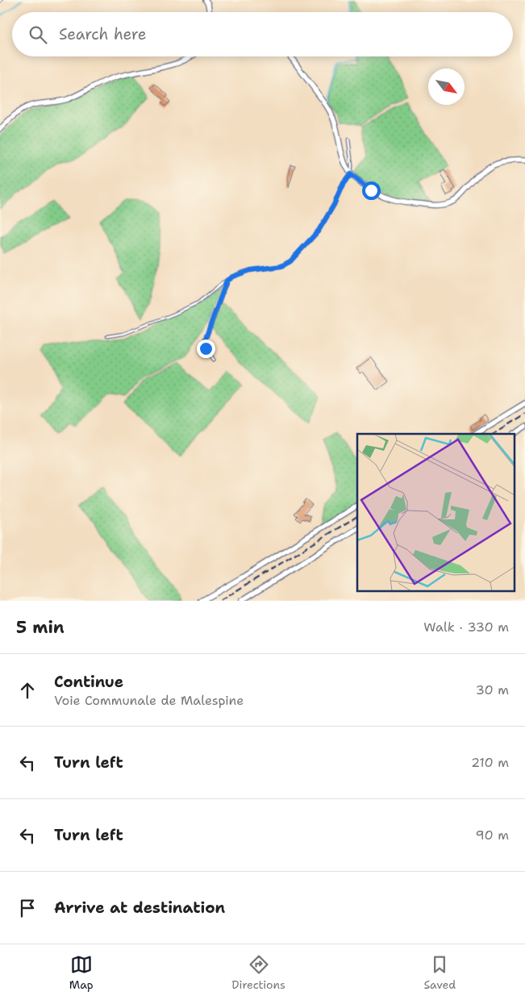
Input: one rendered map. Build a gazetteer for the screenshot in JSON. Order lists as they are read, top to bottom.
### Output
{
  "north": "bottom right",
  "page": {
    "search": "Search here",
    "heading": ["5 min", "Walk · 330 m"],
    "list": [
      ["Continue", "Voie Communale de Malespine", "30 m"],
      ["Turn left", "210 m"],
      ["Turn left", "90 m"],
      "Arrive at destination"
    ],
    "nav": ["Map", "Directions", "Saved"]
  }
}
